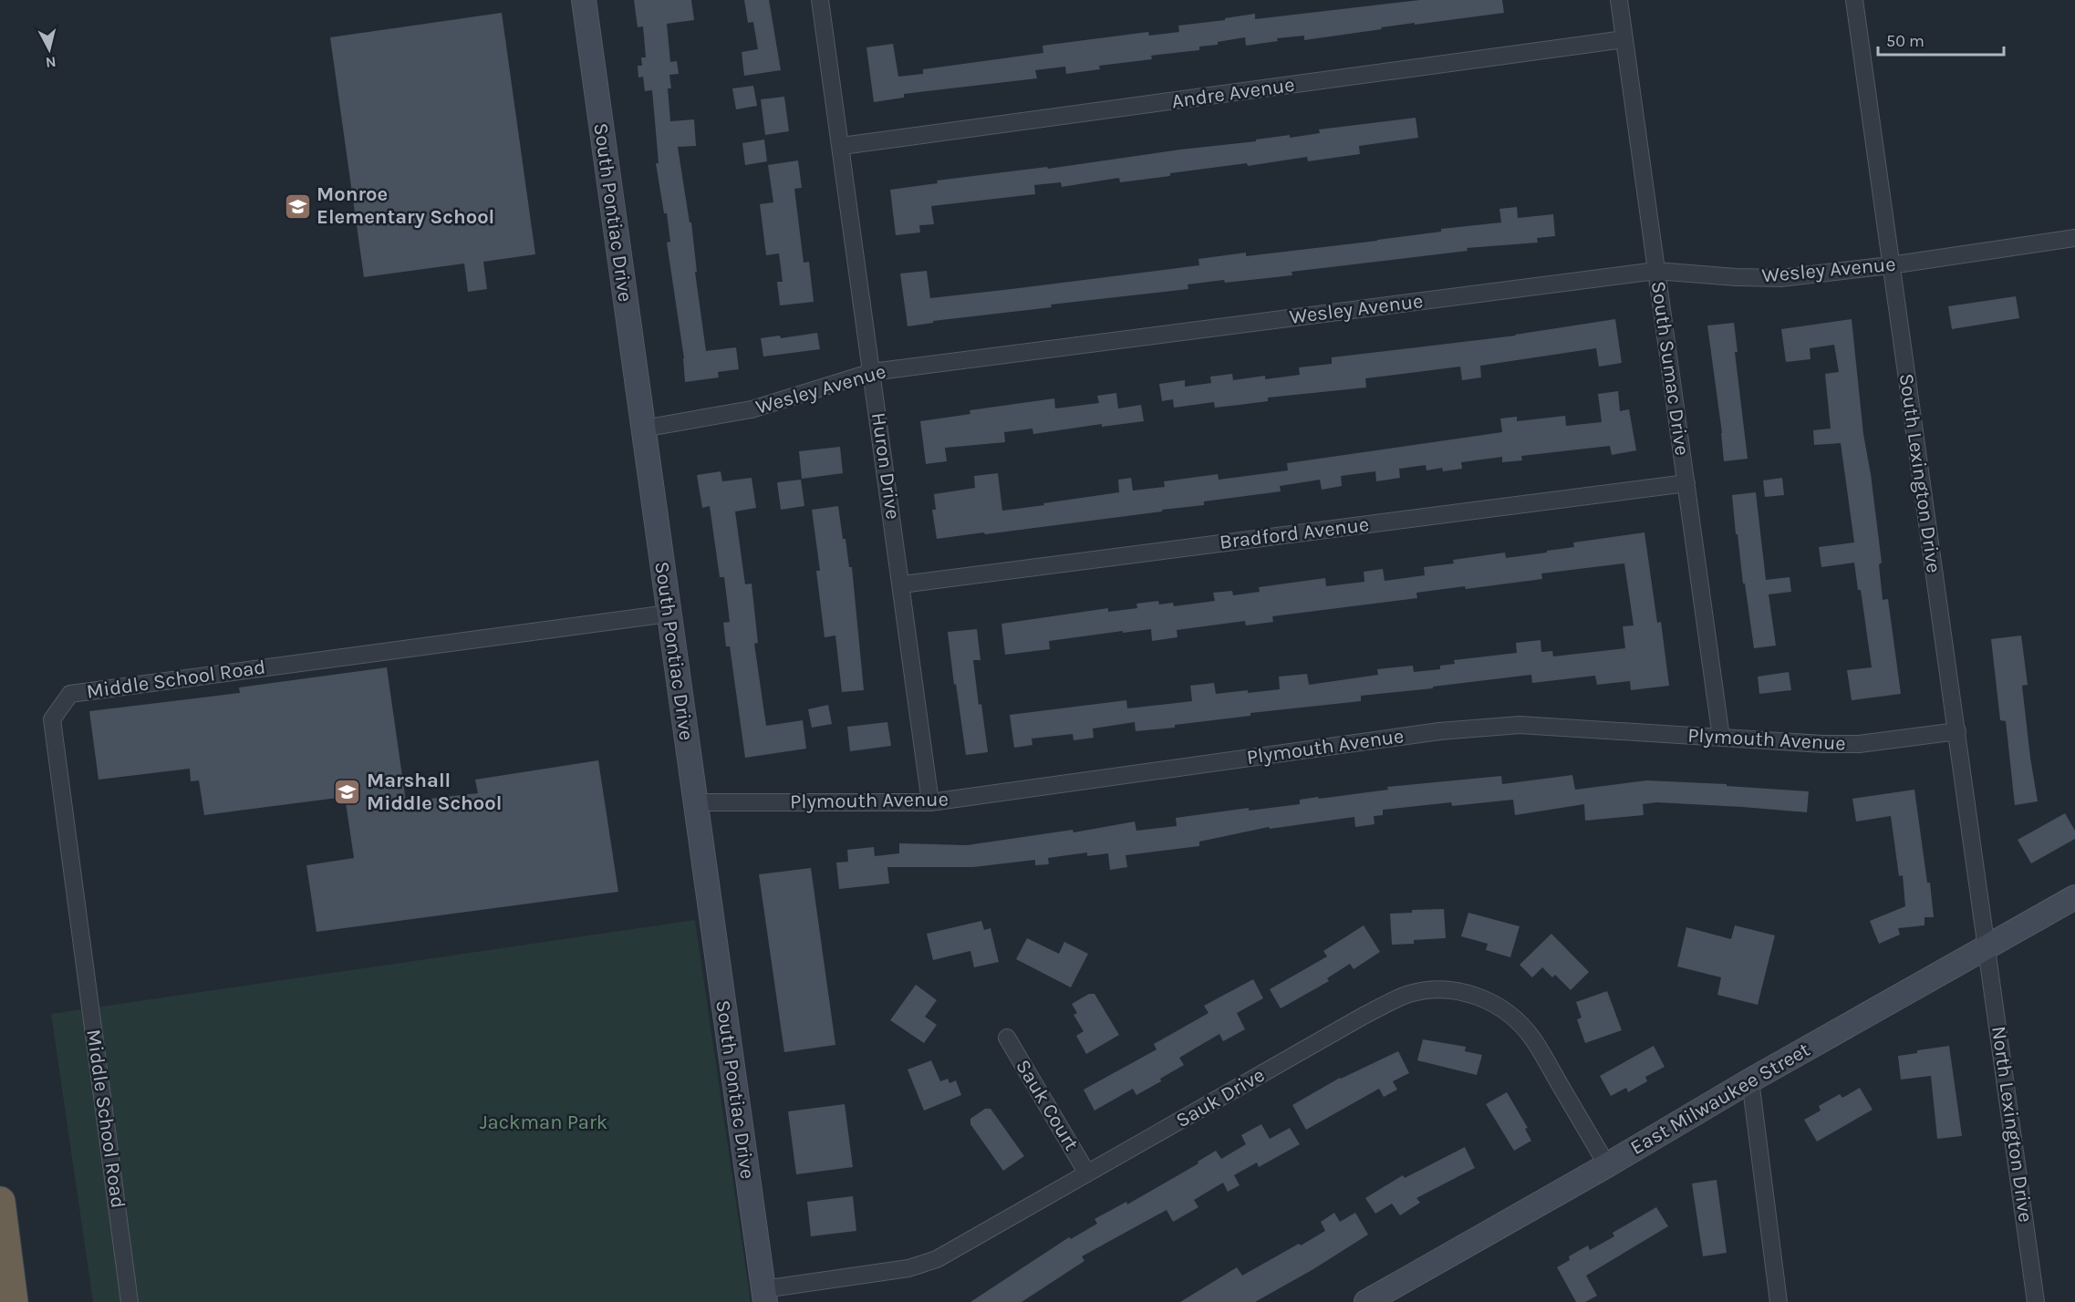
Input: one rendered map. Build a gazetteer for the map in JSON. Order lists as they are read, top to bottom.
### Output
{
  "streets": {
    "street": [
      "Andre Avenue",
      "South Pontiac Drive",
      "Wesley Avenue",
      "South Sumac Drive",
      "Huron Drive",
      "South Lexington Drive",
      "Bradford Avenue",
      "Middle School Road",
      "Plymouth Avenue",
      "Sauk Drive",
      "East Milwaukee Street",
      "Sauk Court",
      "North Lexington Drive"
    ]
  },
  "crossings": [
    ["Andre Avenue", "South Sumac Drive"],
    ["Andre Avenue", "Huron Drive"],
    ["South Pontiac Drive", "Wesley Avenue"],
    ["South Pontiac Drive", "Middle School Road"],
    ["South Pontiac Drive", "Plymouth Avenue"],
    ["South Pontiac Drive", "Sauk Drive"],
    ["Wesley Avenue", "South Sumac Drive"],
    ["Wesley Avenue", "Huron Drive"],
    ["Wesley Avenue", "South Lexington Drive"],
    ["South Sumac Drive", "Bradford Avenue"],
    ["South Sumac Drive", "Plymouth Avenue"],
    ["Huron Drive", "Bradford Avenue"],
    ["Huron Drive", "Plymouth Avenue"],
    ["South Lexington Drive", "Plymouth Avenue"],
    ["South Lexington Drive", "East Milwaukee Street"],
    ["South Lexington Drive", "North Lexington Drive"],
    ["Sauk Drive", "East Milwaukee Street"],
    ["Sauk Drive", "Sauk Court"],
    ["East Milwaukee Street", "North Lexington Drive"]
  ],
  "parks": ["Jackman Park"],
  "places": {
    "school or university": ["Monroe Elementary School", "Marshall Middle School"]
  },
  "scale_bar": "50 m",
  "north": "bottom"
}
